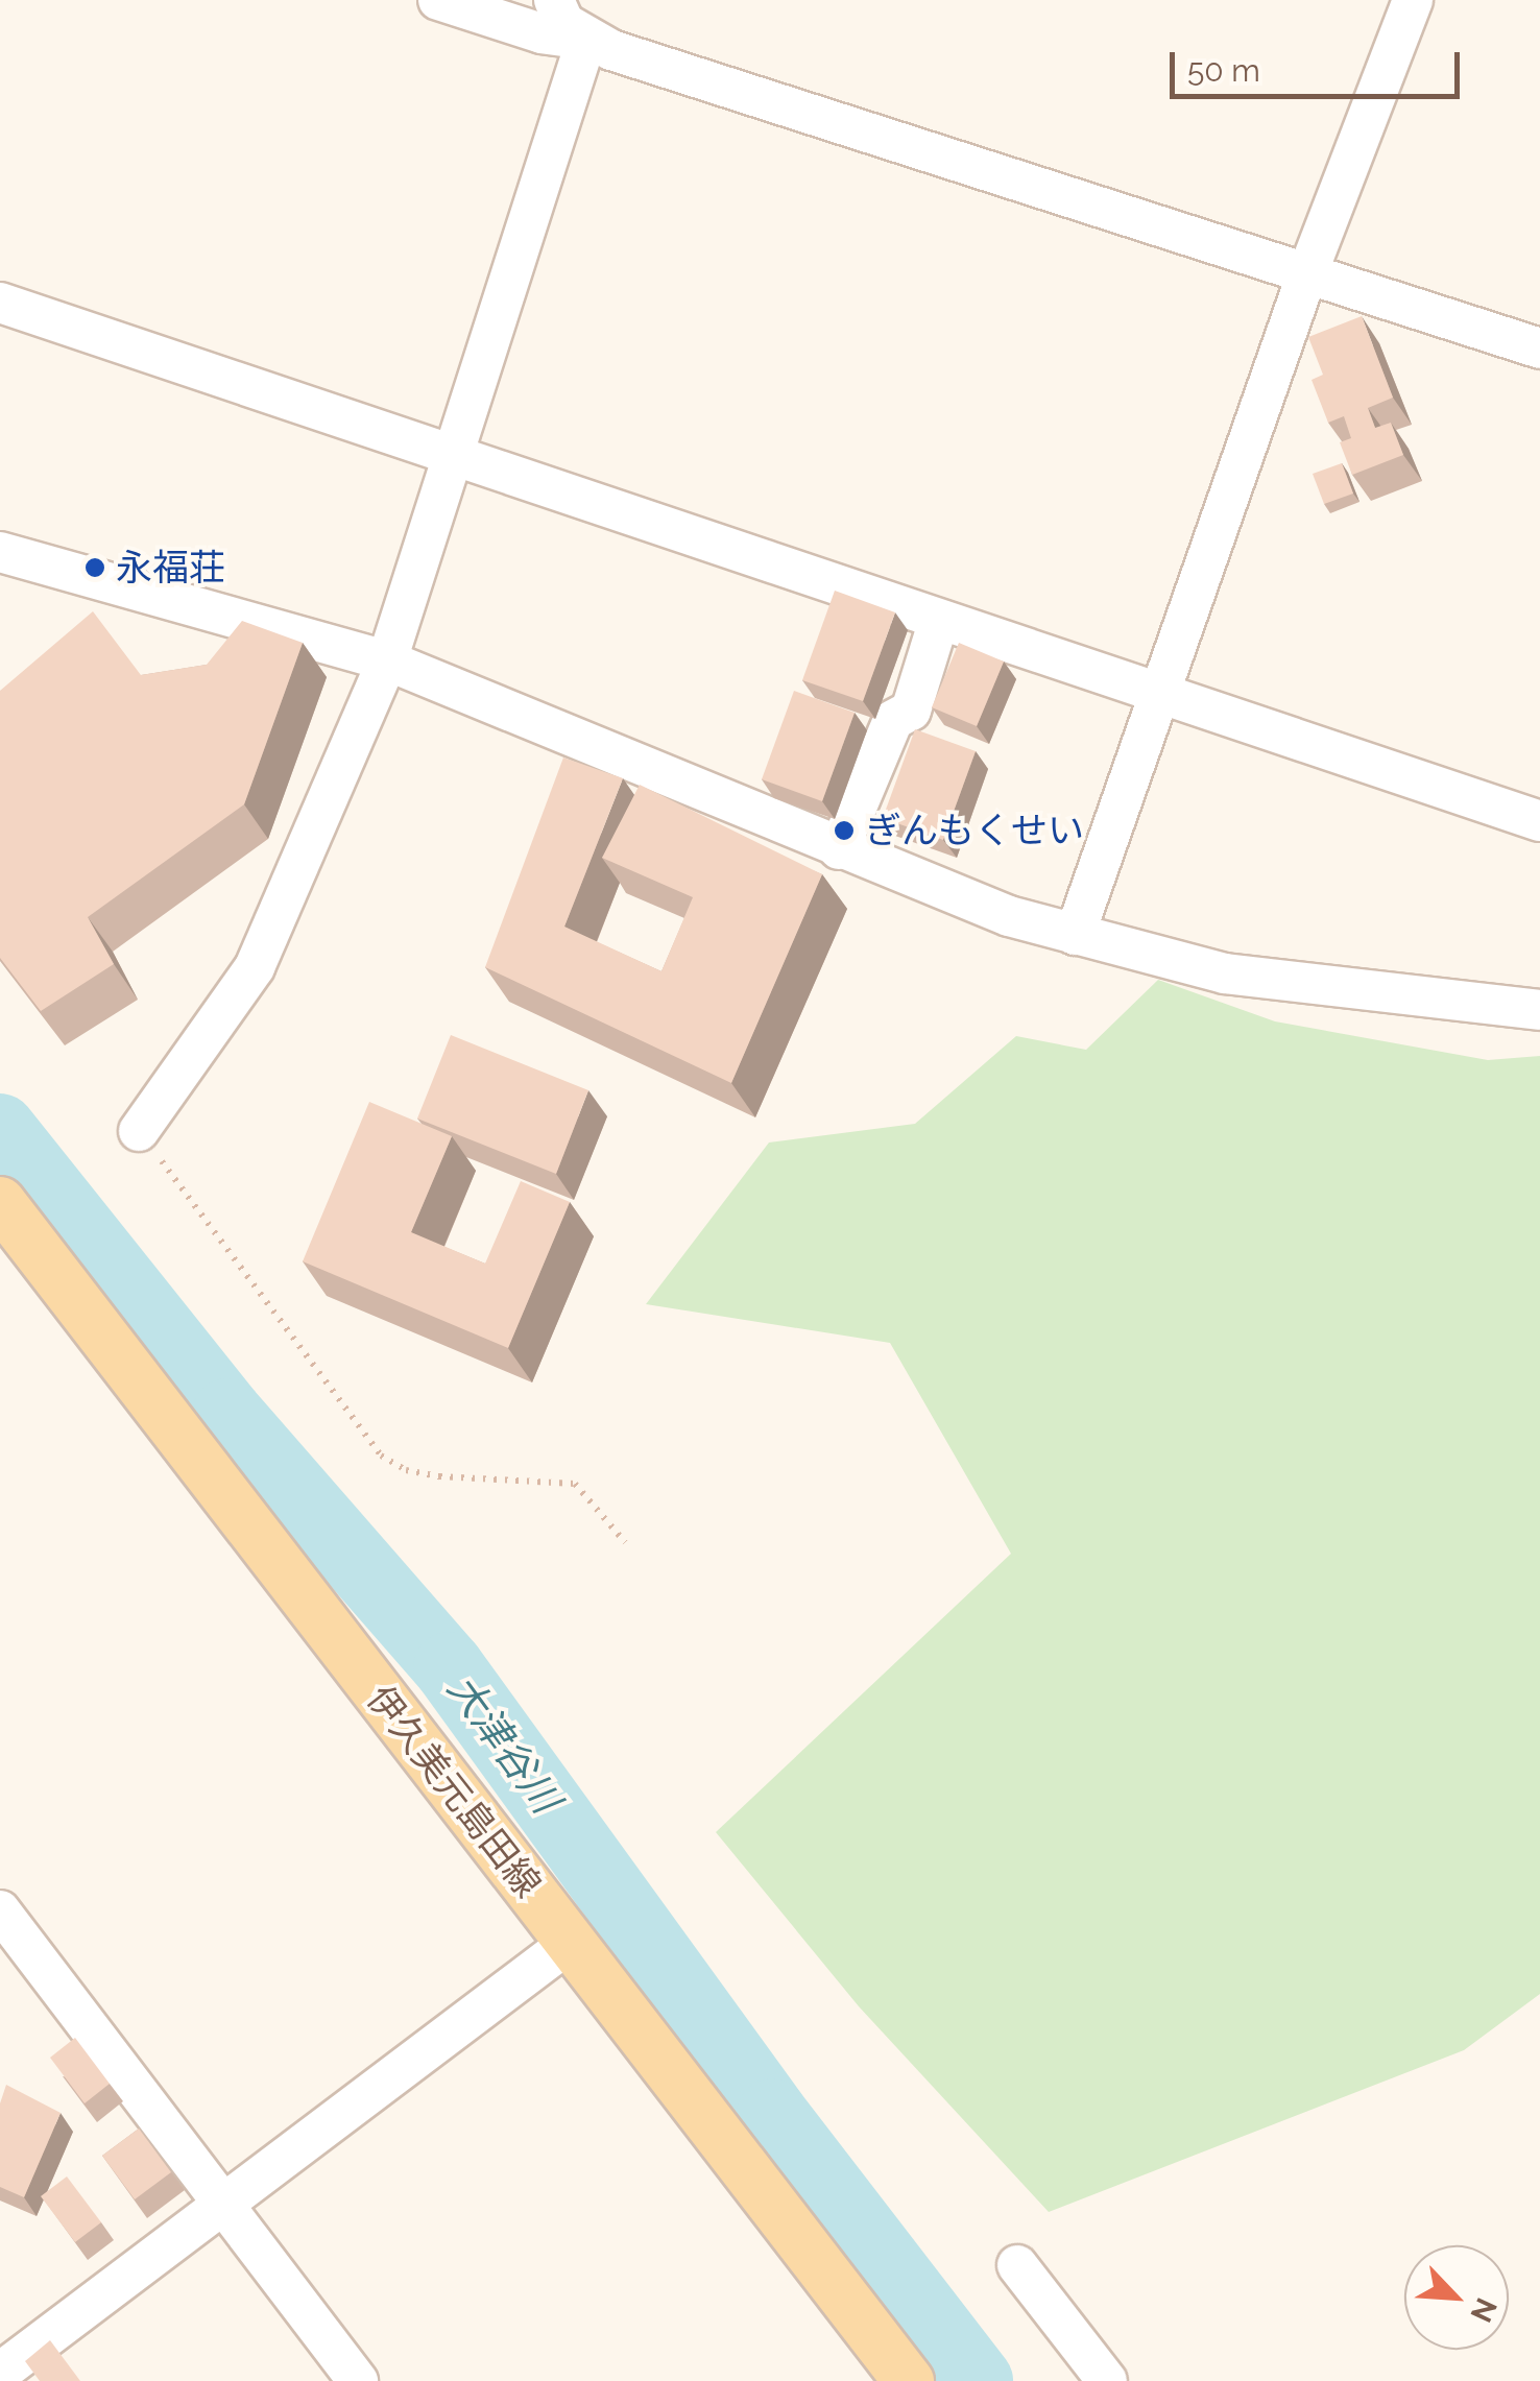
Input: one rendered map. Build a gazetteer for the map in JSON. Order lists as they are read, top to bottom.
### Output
{
  "streets": {
    "main road": ["伊久美元島田線"]
  },
  "water": ["大津谷川"],
  "places": ["永福荘", "ぎんもくせい"],
  "scale_bar": "50 m",
  "north": "bottom right"
}
